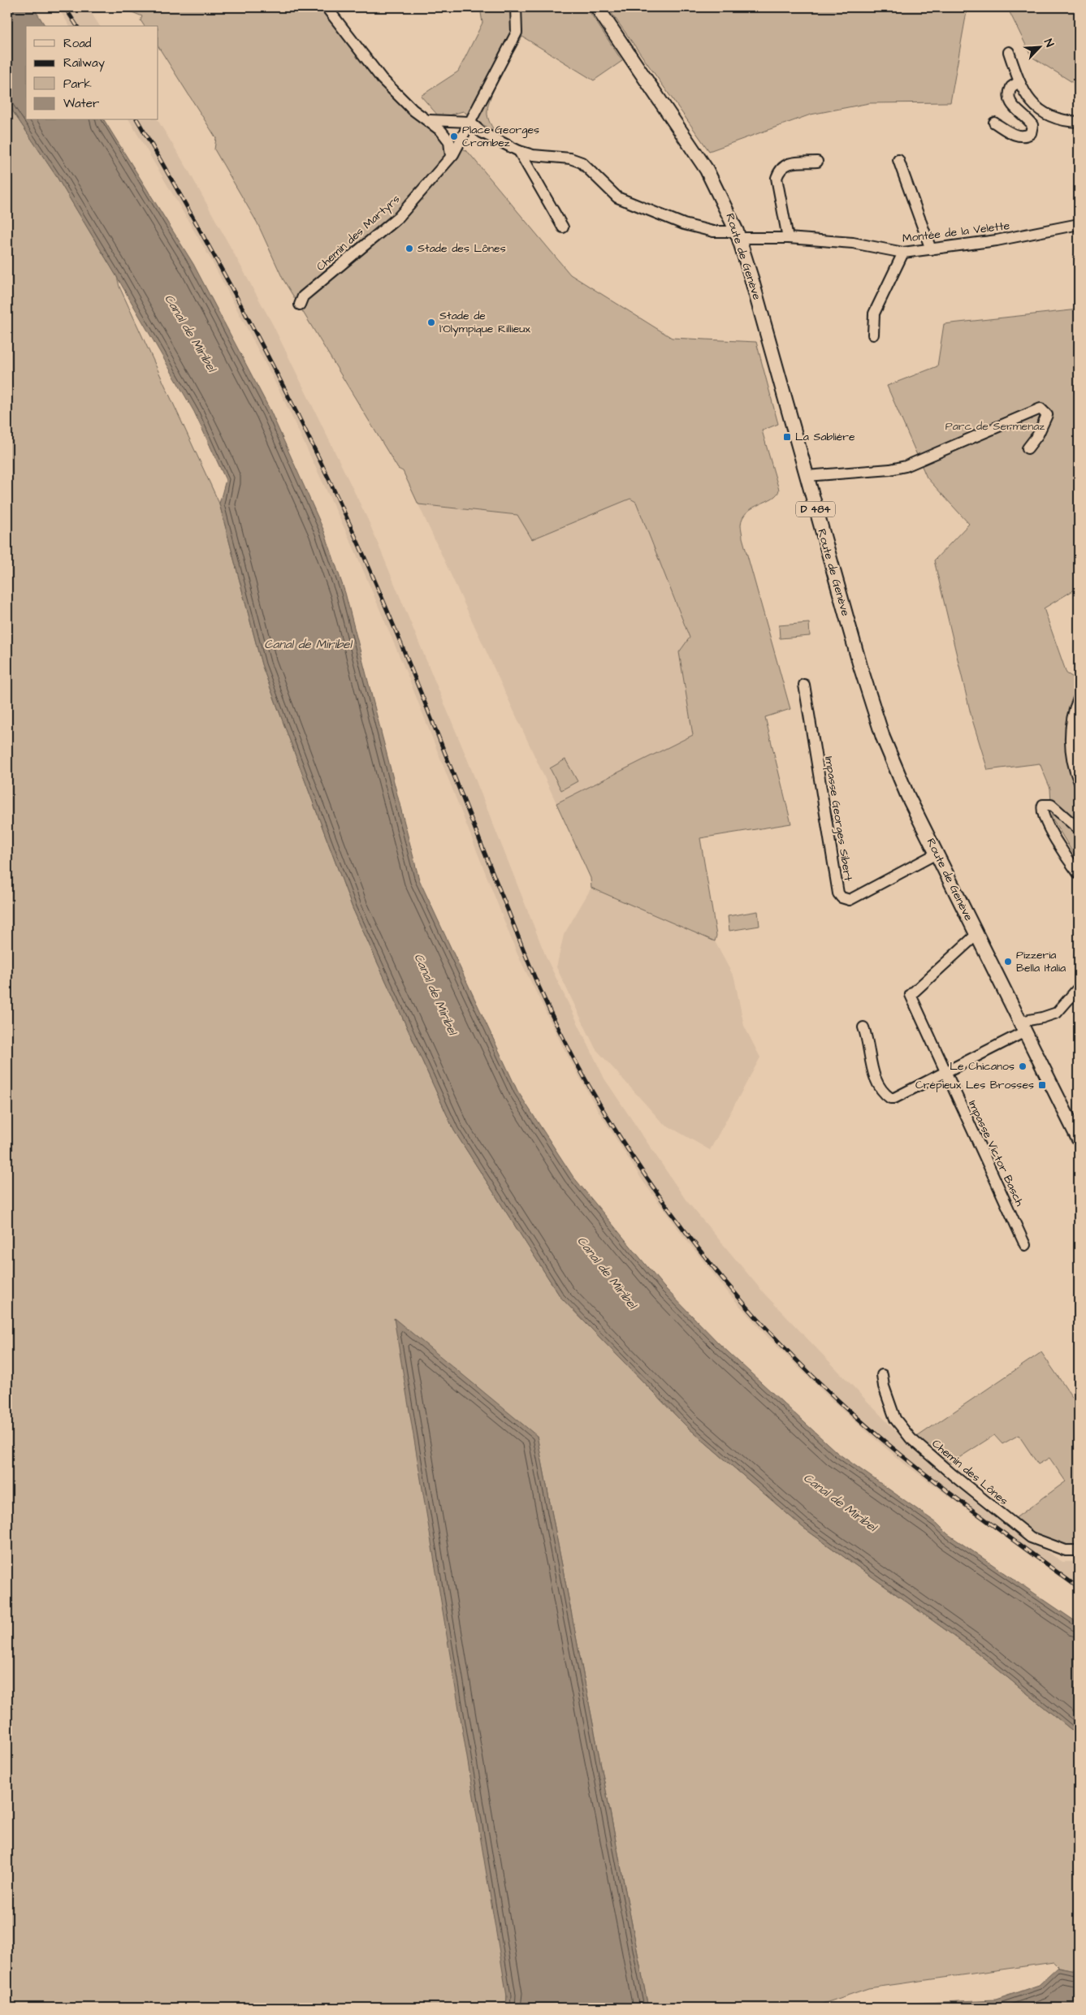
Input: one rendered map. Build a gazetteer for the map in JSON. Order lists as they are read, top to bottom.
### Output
{
  "streets": {
    "main road": ["Route de Genève", "D 484"],
    "street": [
      "Montée de la Velette",
      "Chemin des Martyrs",
      "Impasse Georges Sibert",
      "Impasse Victor Basch",
      "Chemin des Lônes"
    ]
  },
  "crossings": [
    ["Montée de la Velette", "Chemin des Martyrs"],
    ["Montée de la Velette", "Route de Genève"],
    ["Route de Genève", "Impasse Georges Sibert"],
    ["Route de Genève", "Impasse Victor Basch"]
  ],
  "water": ["Canal de Miribel"],
  "parks": ["Parc de Sermenaz"],
  "places": {
    "other": [
      "Place Georges Crombez",
      "Stade des Lônes",
      "Stade de l'Olympique Rillieux",
      "Pizzeria Bella Italia",
      "Le Chicanos"
    ],
    "transit": ["La Sablière", "Crépieux Les Brosses"]
  },
  "legend": [
    "Road",
    "Railway",
    "Park",
    "Water"
  ],
  "north": "top right"
}
